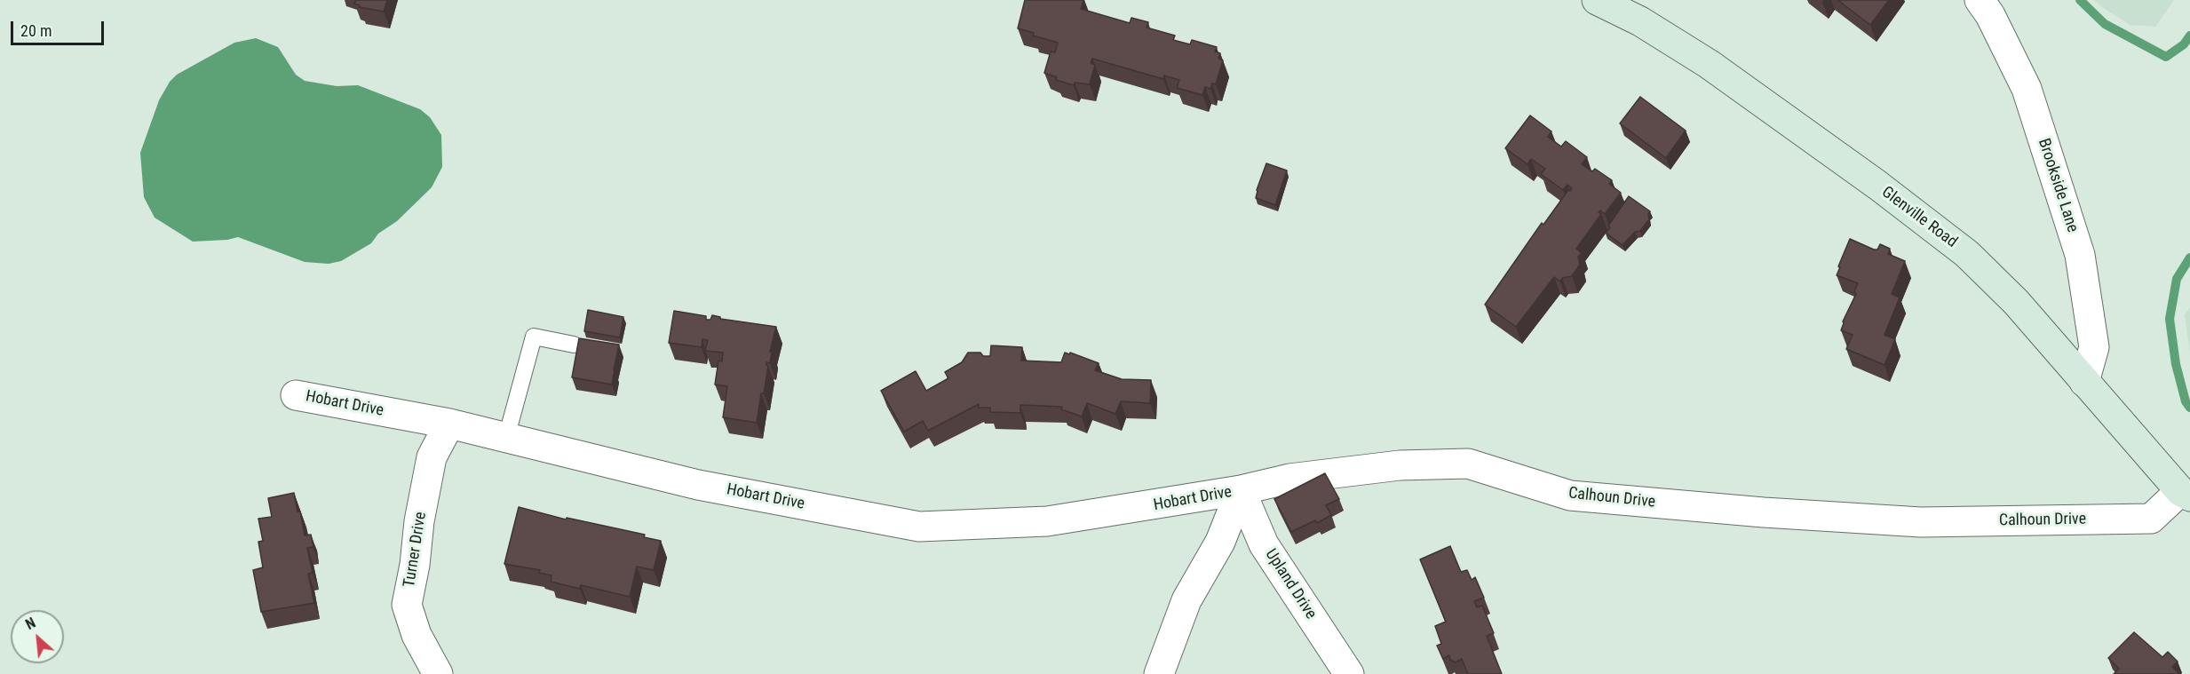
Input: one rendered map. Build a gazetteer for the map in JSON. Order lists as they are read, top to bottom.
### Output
{
  "streets": {
    "main road": ["Glenville Road"],
    "street": [
      "Brookside Lane",
      "Hobart Drive",
      "Calhoun Drive",
      "Turner Drive",
      "Upland Drive"
    ]
  },
  "crossings": [
    ["Brookside Lane", "Glenville Road"],
    ["Glenville Road", "Calhoun Drive"],
    ["Hobart Drive", "Calhoun Drive"],
    ["Hobart Drive", "Turner Drive"],
    ["Hobart Drive", "Upland Drive"],
    ["Calhoun Drive", "Upland Drive"]
  ],
  "scale_bar": "20 m",
  "north": "top left"
}
